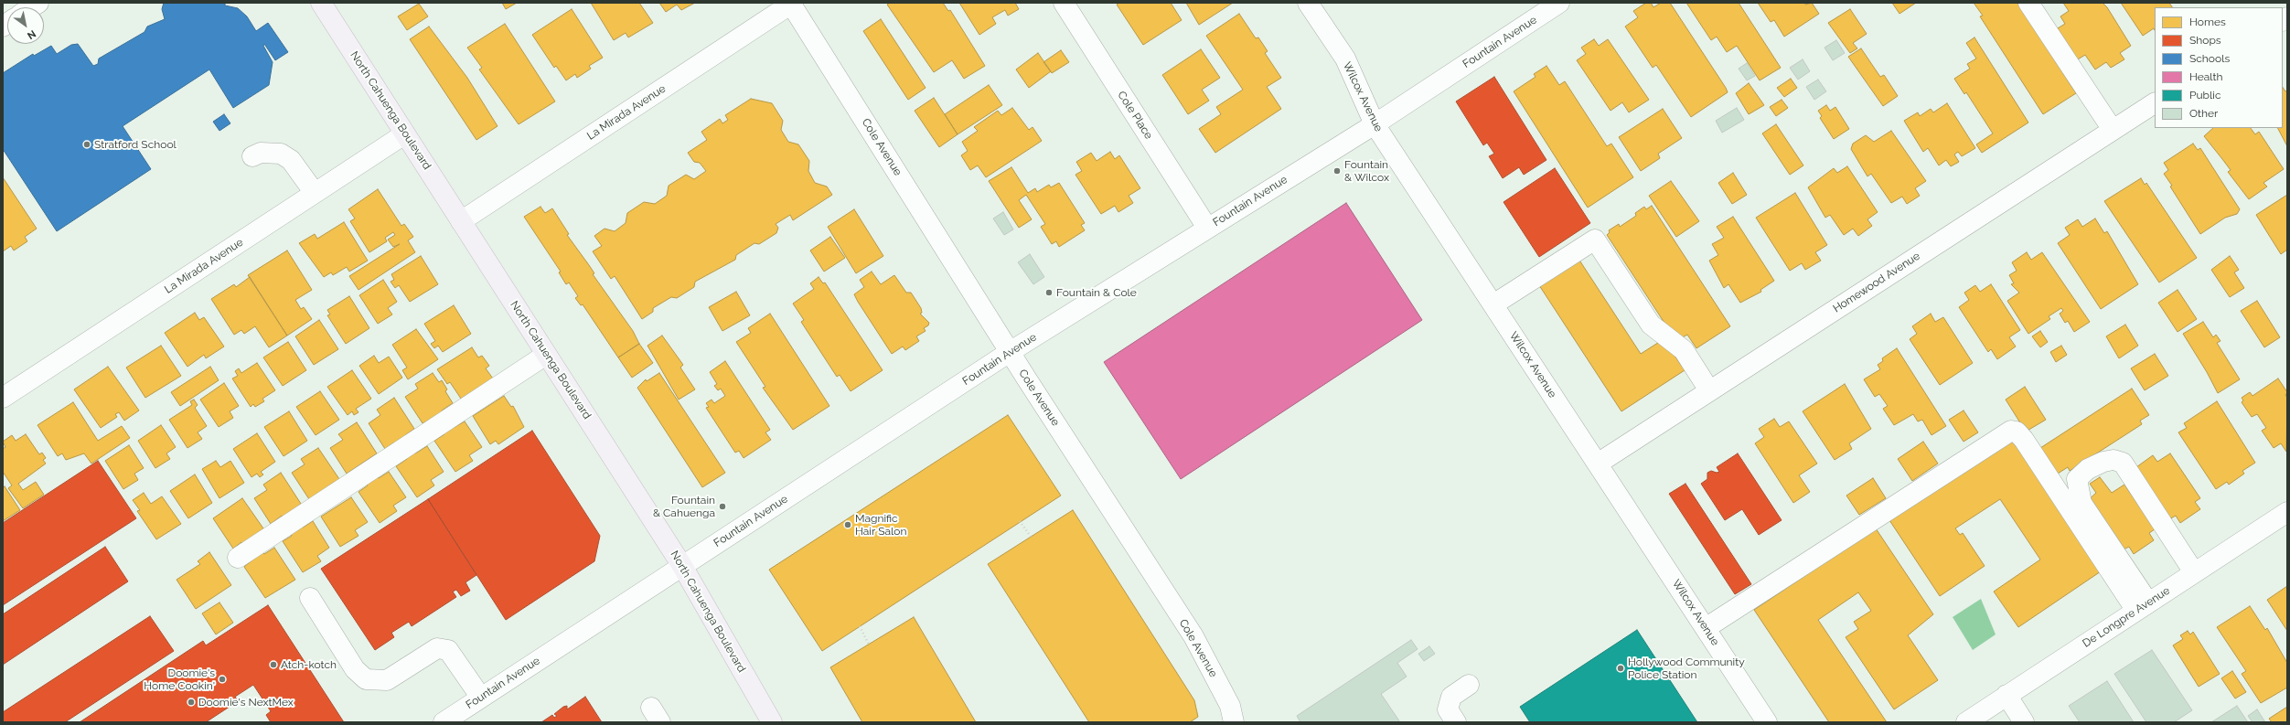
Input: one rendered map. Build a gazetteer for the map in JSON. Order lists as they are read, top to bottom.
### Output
{
  "streets": {
    "main road": ["North Cahuenga Boulevard"],
    "street": [
      "Fountain Avenue",
      "Wilcox Avenue",
      "La Mirada Avenue",
      "Cole Place",
      "Cole Avenue",
      "Homewood Avenue",
      "De Longpre Avenue"
    ]
  },
  "crossings": [
    ["Fountain Avenue", "Wilcox Avenue"],
    ["Fountain Avenue", "North Cahuenga Boulevard"],
    ["Fountain Avenue", "Cole Place"],
    ["Fountain Avenue", "Cole Avenue"],
    ["Wilcox Avenue", "Homewood Avenue"],
    ["North Cahuenga Boulevard", "La Mirada Avenue"],
    ["La Mirada Avenue", "Cole Avenue"]
  ],
  "places": [
    "Stratford School",
    "Fountain & Wilcox",
    "Fountain & Cole",
    "Fountain & Cahuenga",
    "Magnific Hair Salon",
    "Atch-kotch",
    "Hollywood Community Police Station",
    "Doomie's Home Cookin'",
    "Doomie's NextMex"
  ],
  "legend": [
    "Homes",
    "Shops",
    "Schools",
    "Health",
    "Public",
    "Other"
  ],
  "north": "bottom right"
}
